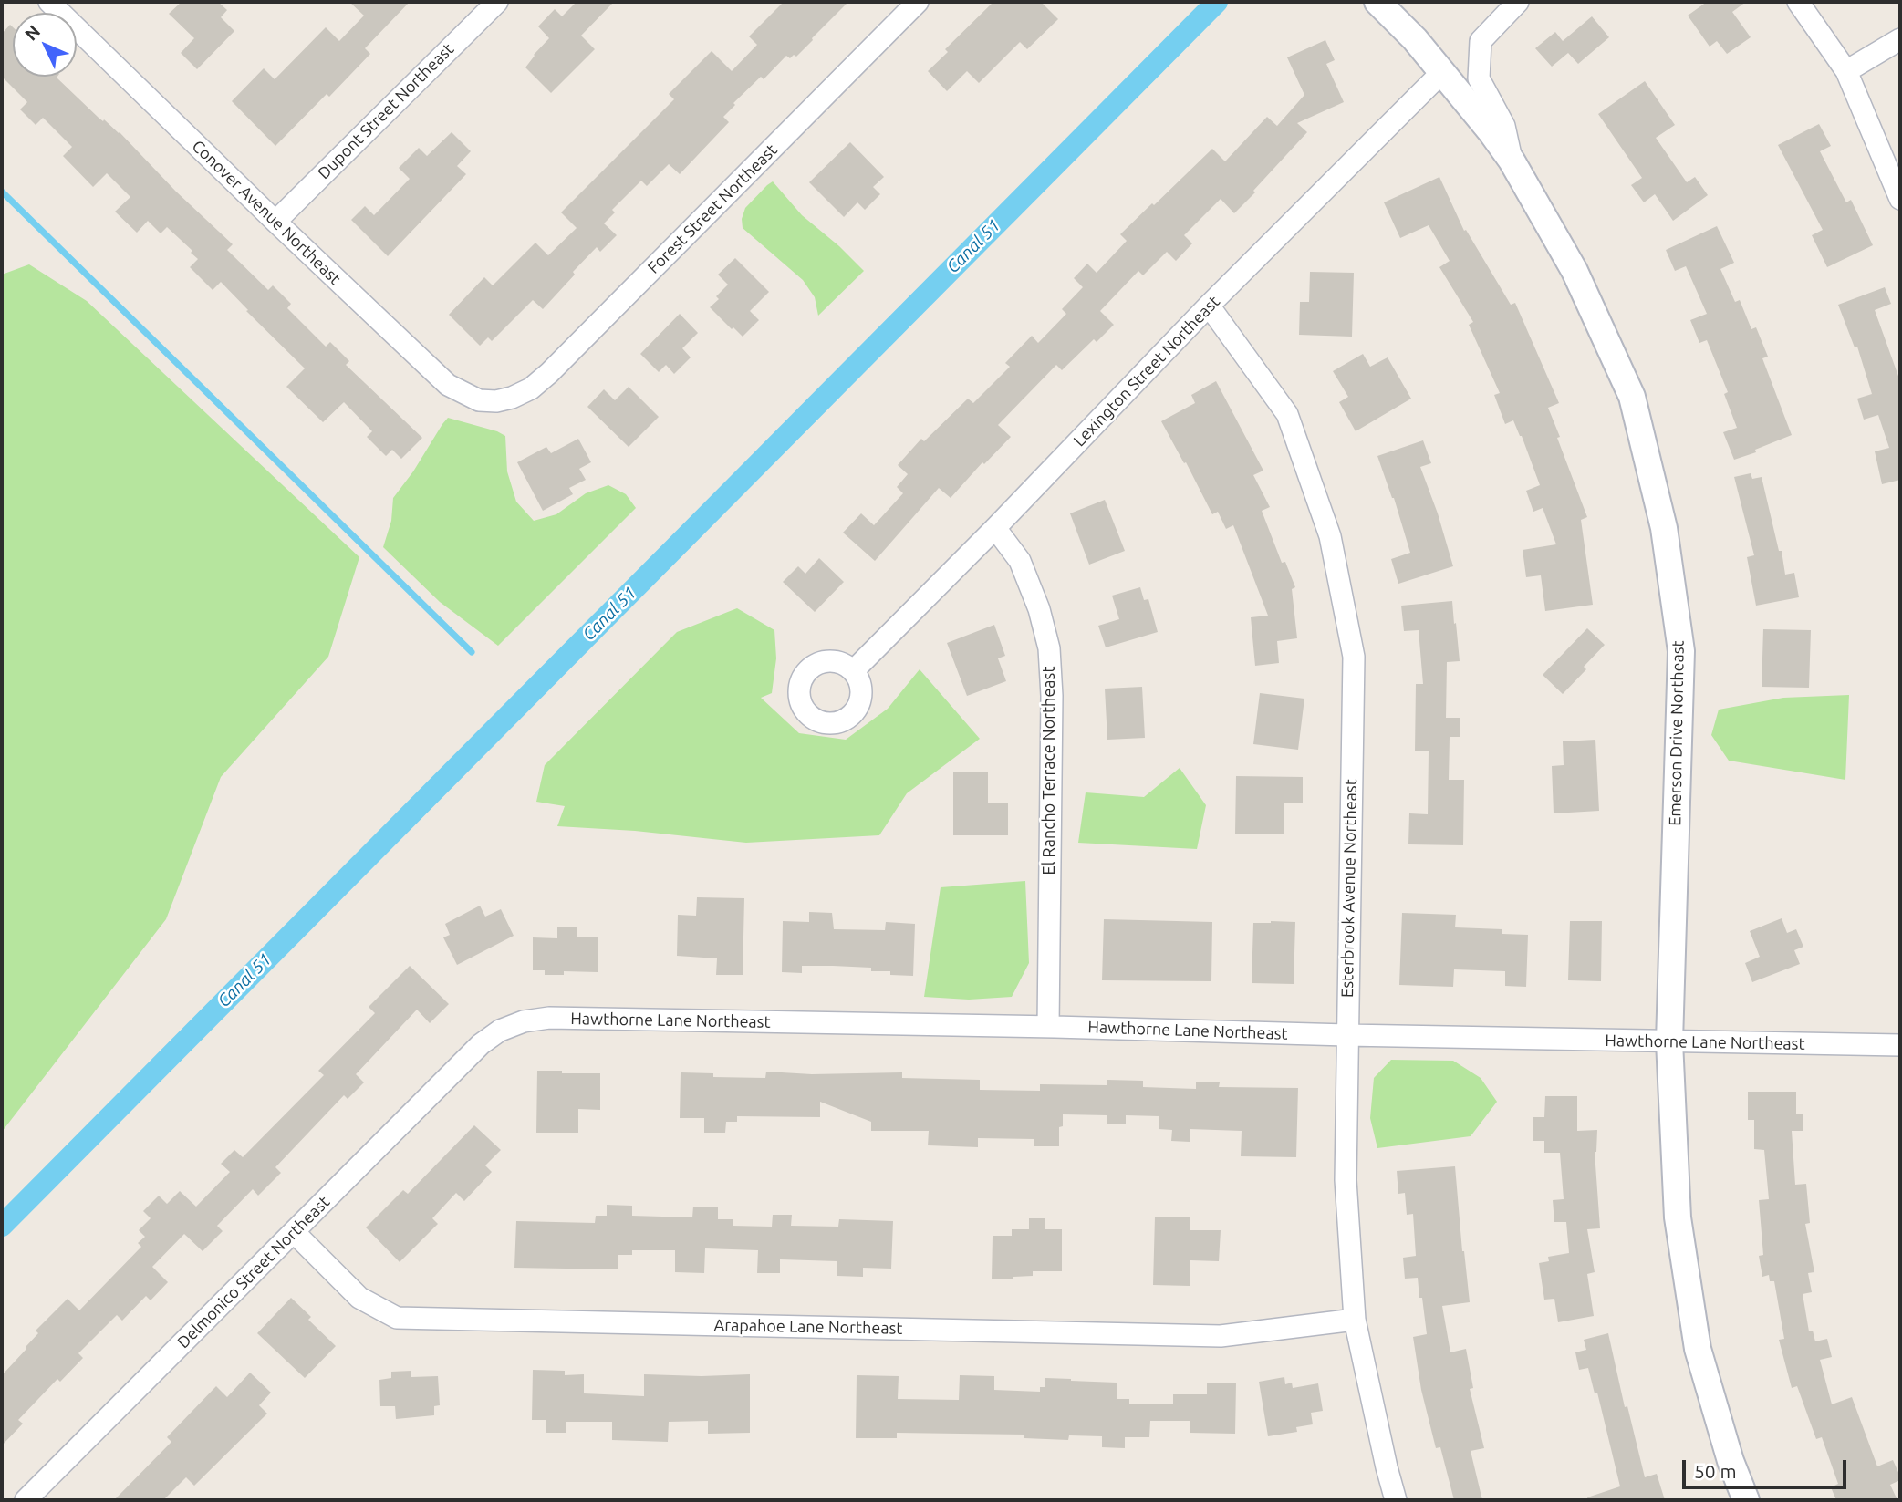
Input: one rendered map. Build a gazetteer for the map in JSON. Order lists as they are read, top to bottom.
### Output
{
  "streets": {
    "street": [
      "Dupont Street Northeast",
      "Forest Street Northeast",
      "Conover Avenue Northeast",
      "Lexington Street Northeast",
      "Emerson Drive Northeast",
      "El Rancho Terrace Northeast",
      "Esterbrook Avenue Northeast",
      "Hawthorne Lane Northeast",
      "Delmonico Street Northeast",
      "Arapahoe Lane Northeast"
    ]
  },
  "crossings": [
    ["Dupont Street Northeast", "Conover Avenue Northeast"],
    ["Forest Street Northeast", "Conover Avenue Northeast"],
    ["Lexington Street Northeast", "Emerson Drive Northeast"],
    ["Lexington Street Northeast", "El Rancho Terrace Northeast"],
    ["Lexington Street Northeast", "Esterbrook Avenue Northeast"],
    ["Emerson Drive Northeast", "Hawthorne Lane Northeast"],
    ["El Rancho Terrace Northeast", "Hawthorne Lane Northeast"],
    ["Esterbrook Avenue Northeast", "Hawthorne Lane Northeast"],
    ["Esterbrook Avenue Northeast", "Arapahoe Lane Northeast"],
    ["Hawthorne Lane Northeast", "Delmonico Street Northeast"],
    ["Delmonico Street Northeast", "Arapahoe Lane Northeast"]
  ],
  "water": ["Canal 51"],
  "scale_bar": "50 m",
  "north": "top left"
}
